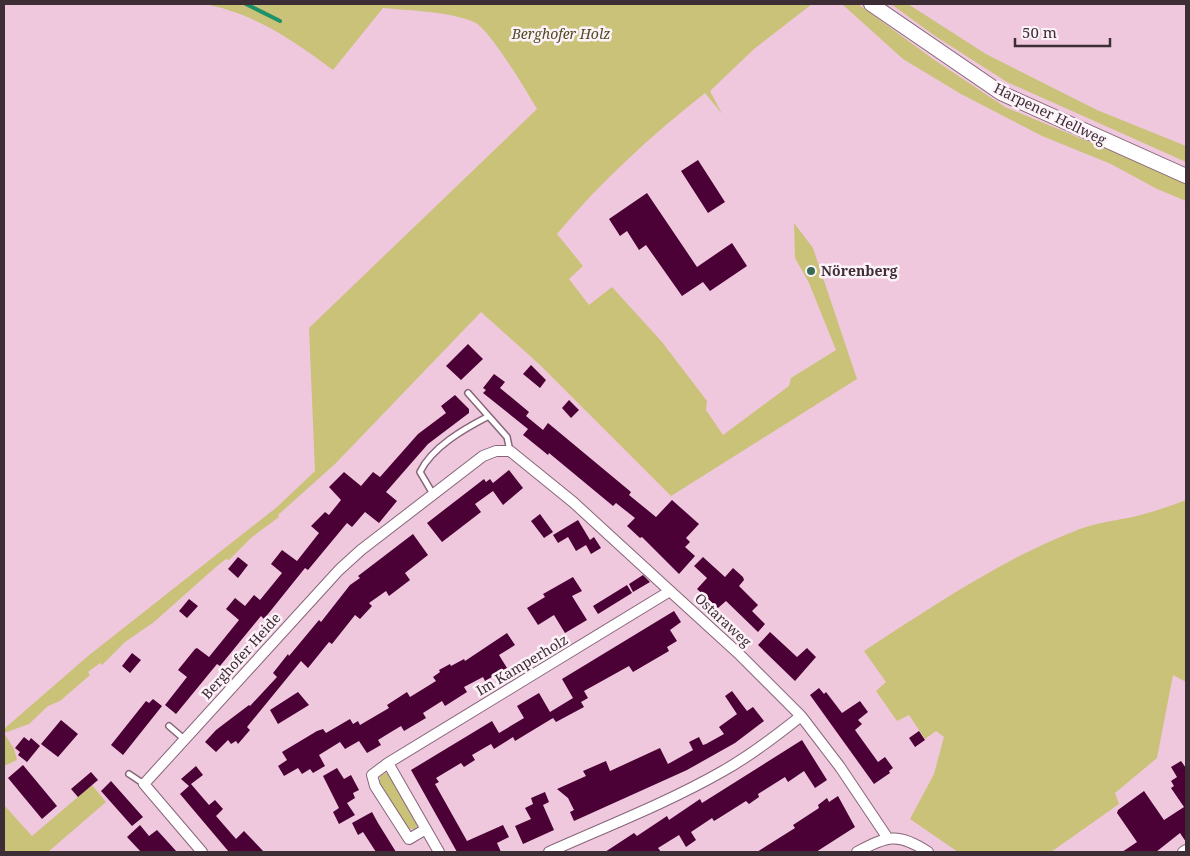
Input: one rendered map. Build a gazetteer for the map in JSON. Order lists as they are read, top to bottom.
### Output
{
  "streets": {
    "street": [
      "Harpener Hellweg",
      "Ostaraweg",
      "Berghofer Heide",
      "Im Kamperholz"
    ]
  },
  "crossings": [
    ["Ostaraweg", "Berghofer Heide"],
    ["Ostaraweg", "Im Kamperholz"]
  ],
  "parks": ["Berghofer Holz"],
  "places": ["Nörenberg"],
  "scale_bar": "50 m"
}
